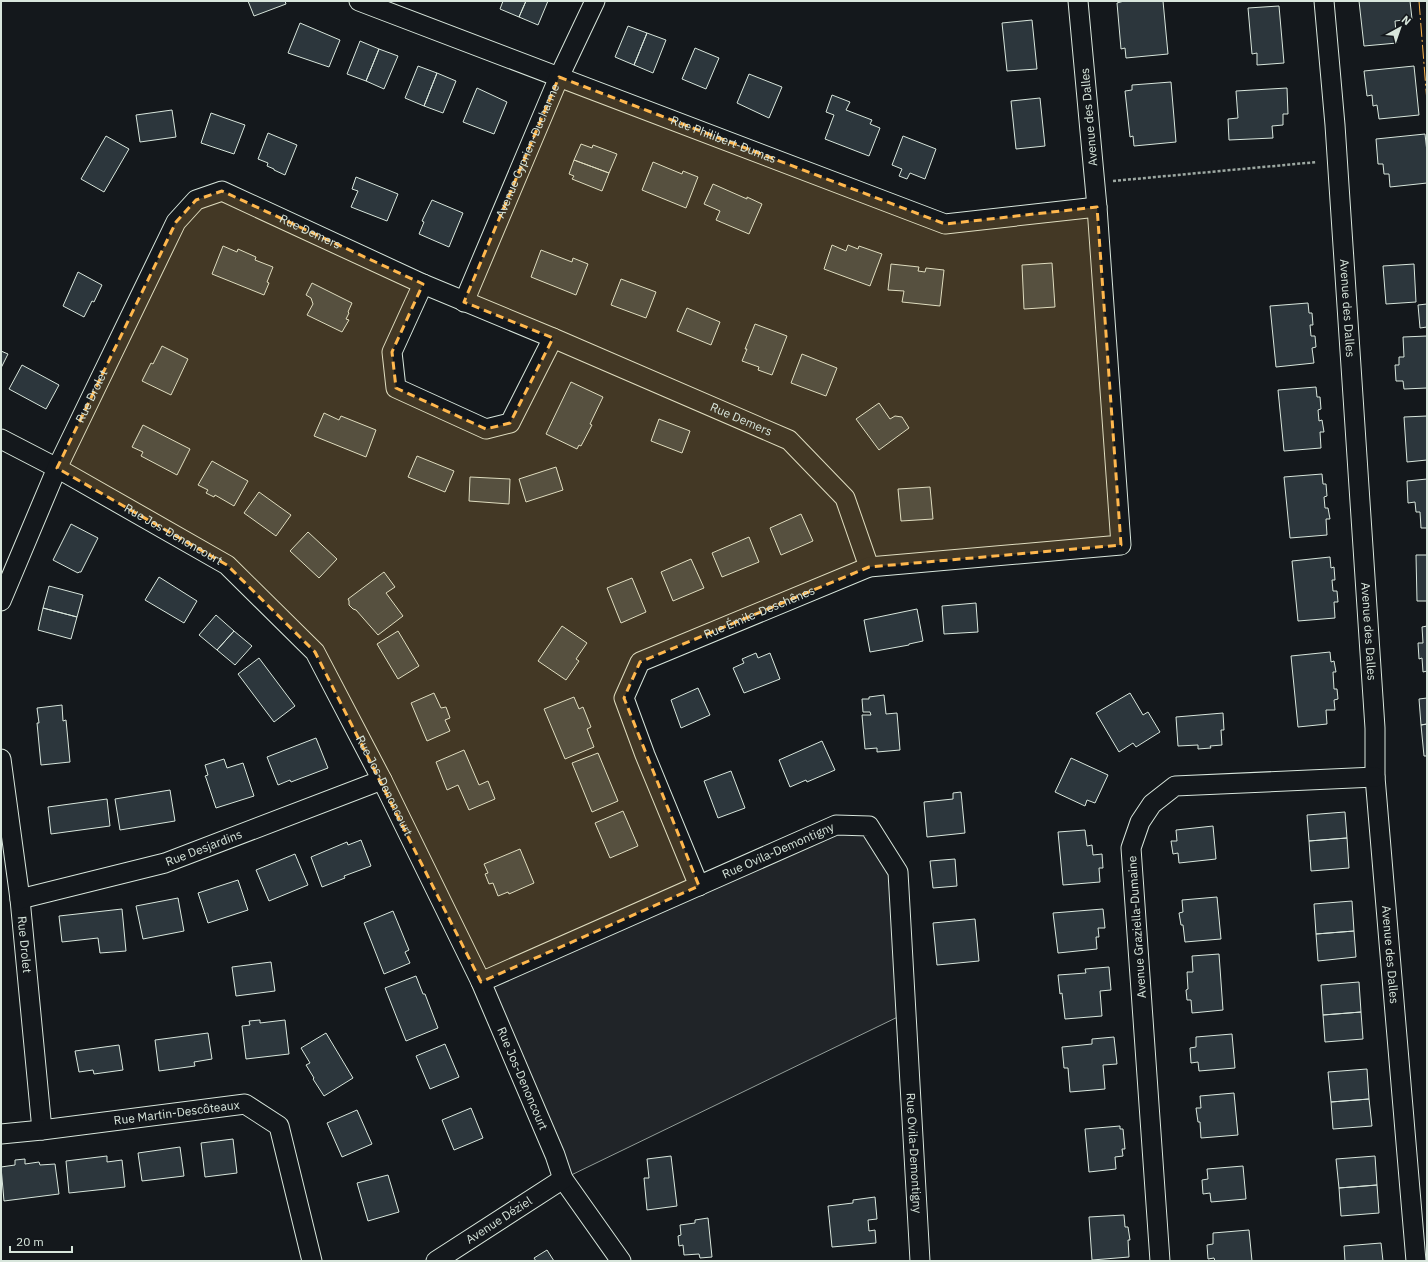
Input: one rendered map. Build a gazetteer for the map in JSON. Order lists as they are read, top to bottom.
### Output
{
  "streets": {
    "street": [
      "Avenue des Dalles",
      "Rue Philibert-Dumas",
      "Avenue Cyprien-Ducharme",
      "Rue Demers",
      "Rue Drolet",
      "Rue Jos-Denoncourt",
      "Rue Émile-Deschênes",
      "Rue Desjardins",
      "Rue Ovila-Demontigny",
      "Avenue Graziella-Dumaine",
      "Rue Martin-Descôteaux",
      "Avenue Déziel"
    ]
  },
  "crossings": [
    ["Avenue des Dalles", "Rue Philibert-Dumas"],
    ["Avenue des Dalles", "Rue Émile-Deschênes"],
    ["Avenue des Dalles", "Avenue Graziella-Dumaine"],
    ["Rue Philibert-Dumas", "Avenue Cyprien-Ducharme"],
    ["Avenue Cyprien-Ducharme", "Rue Demers"],
    ["Rue Demers", "Rue Drolet"],
    ["Rue Demers", "Rue Émile-Deschênes"],
    ["Rue Drolet", "Rue Jos-Denoncourt"],
    ["Rue Drolet", "Rue Desjardins"],
    ["Rue Drolet", "Rue Martin-Descôteaux"],
    ["Rue Jos-Denoncourt", "Rue Desjardins"],
    ["Rue Jos-Denoncourt", "Rue Ovila-Demontigny"],
    ["Rue Jos-Denoncourt", "Avenue Déziel"],
    ["Rue Émile-Deschênes", "Rue Ovila-Demontigny"]
  ],
  "scale_bar": "20 m",
  "north": "top right"
}
